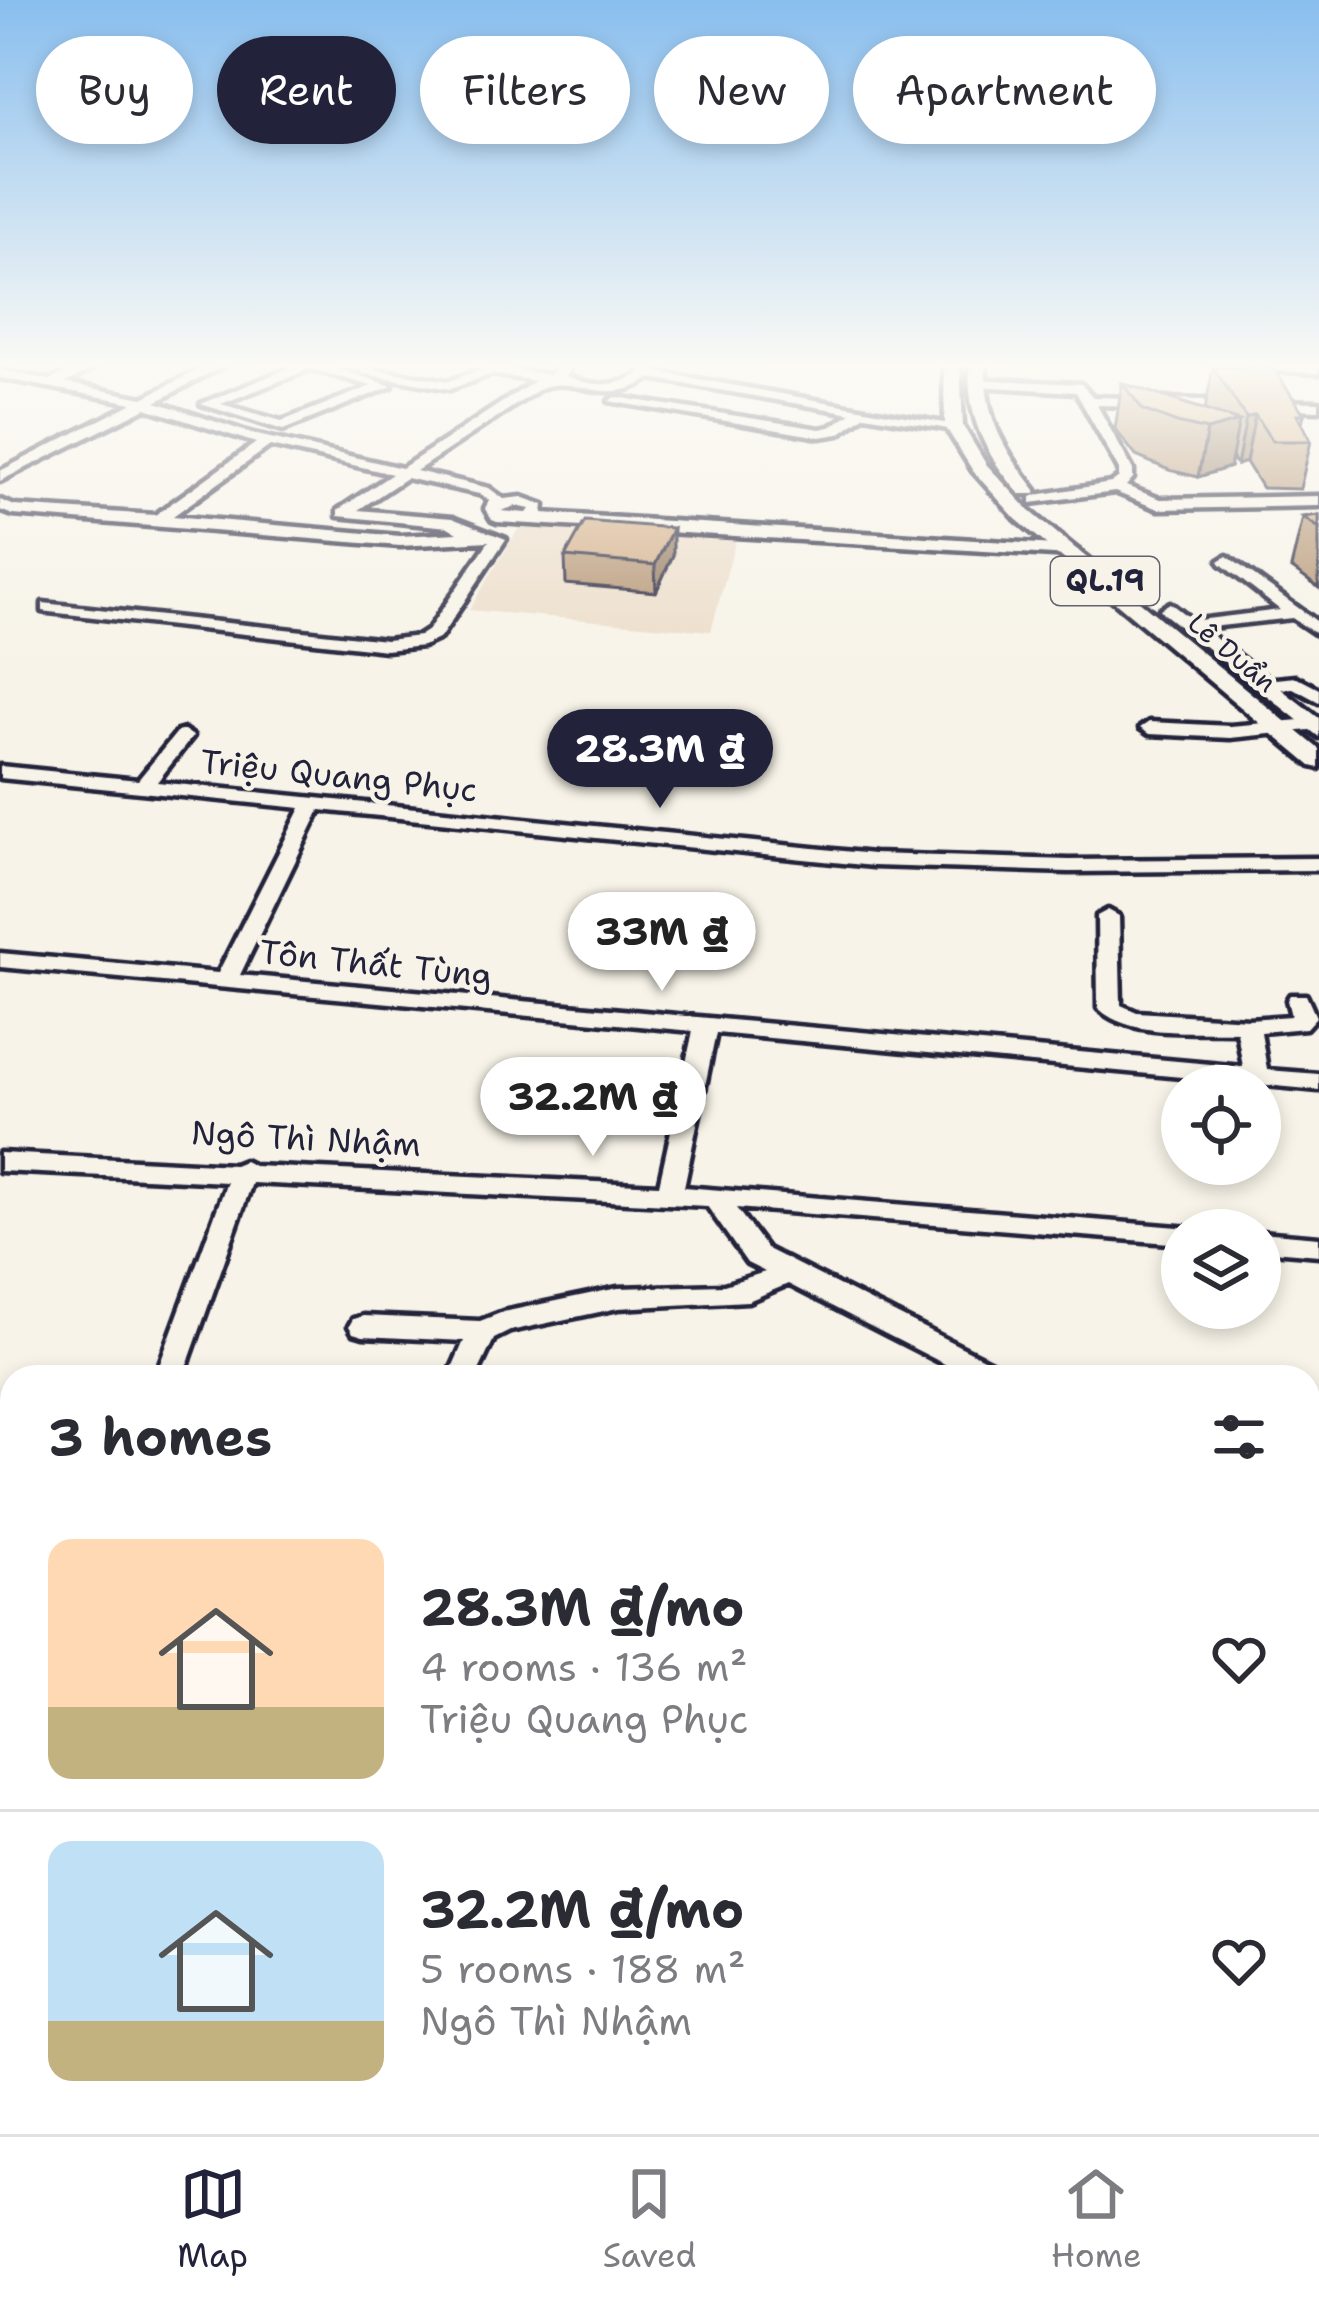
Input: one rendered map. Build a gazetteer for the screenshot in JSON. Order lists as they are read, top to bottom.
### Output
{
  "streets": {
    "main road": ["QL.19", "Lê Duẩn"],
    "street": ["Triệu Quang Phục", "Tôn Thất Tùng", "Ngô Thì Nhậm"]
  },
  "page": {
    "chip": [
      "Buy",
      "Rent",
      "Filters",
      "New",
      "Apartment"
    ],
    "price": ["28.3M ₫", "33M ₫", "32.2M ₫"],
    "heading": "3 homes",
    "list": [
      {
        "name": "28.3M ₫/mo",
        "note": "4 rooms · 136 m² · Triệu Quang Phục"
      },
      {
        "name": "32.2M ₫/mo",
        "note": "5 rooms · 188 m² · Ngô Thì Nhậm"
      }
    ],
    "tabs": ["Map", "Saved", "Home"]
  }
}
